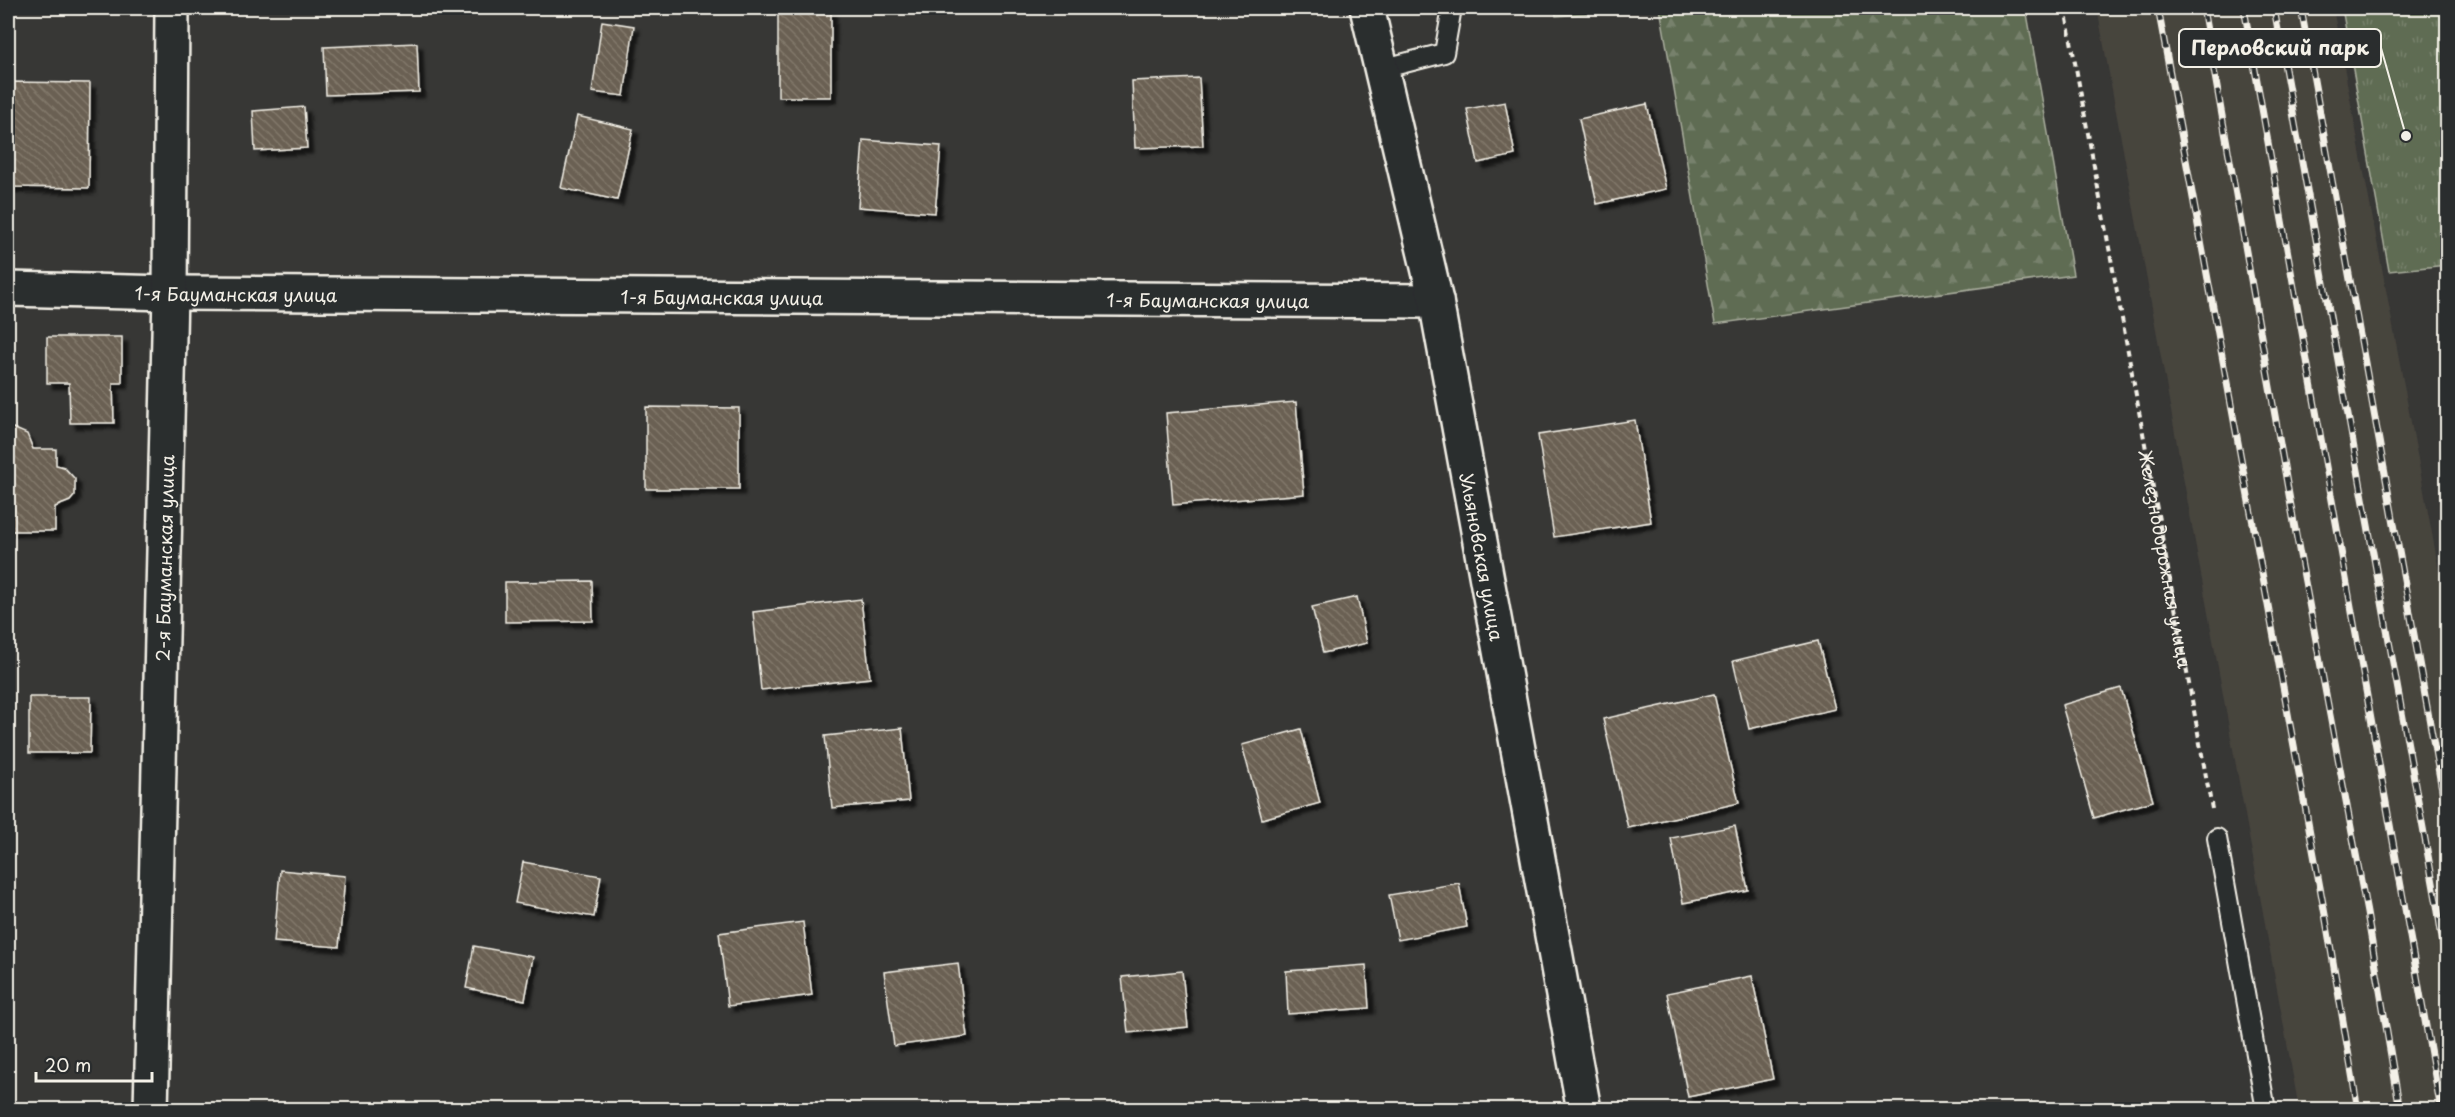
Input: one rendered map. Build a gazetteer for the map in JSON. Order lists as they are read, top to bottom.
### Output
{
  "streets": {
    "street": ["1-я Бауманская улица", "Ульяновская улица", "2-я Бауманская улица"],
    "path": ["Железнодорожная улица"]
  },
  "crossings": [
    ["1-я Бауманская улица", "Ульяновская улица"],
    ["1-я Бауманская улица", "2-я Бауманская улица"]
  ],
  "places": ["Перловский парк"],
  "scale_bar": "20 m"
}
